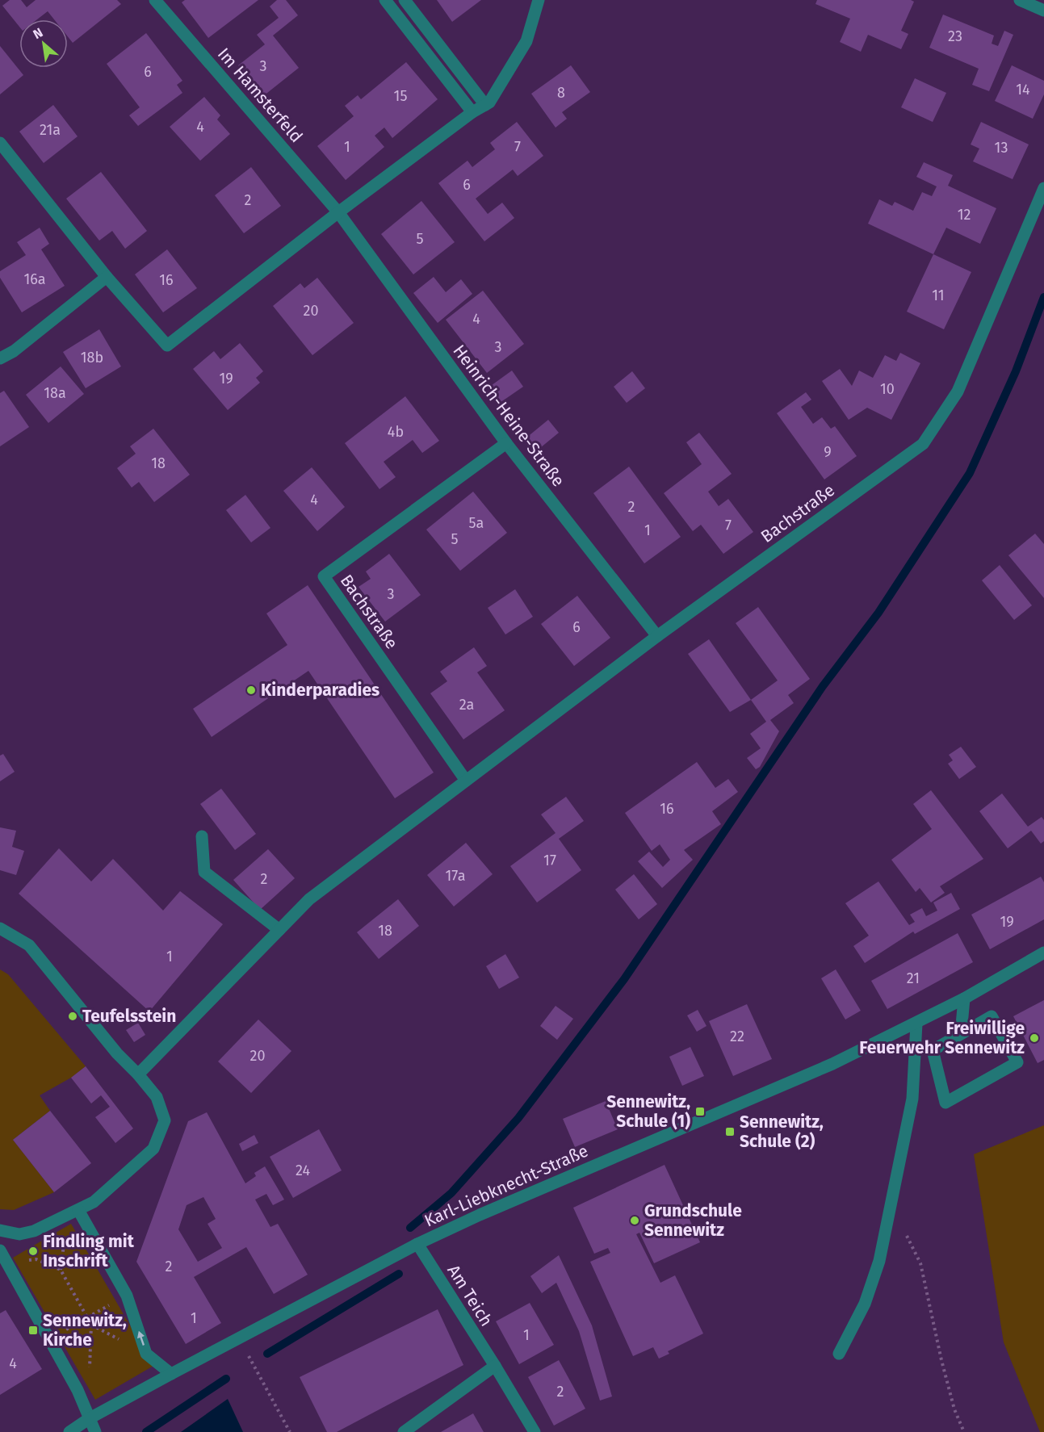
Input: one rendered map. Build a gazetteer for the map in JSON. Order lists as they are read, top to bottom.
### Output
{
  "streets": {
    "street": [
      "Im Hamsterfeld",
      "Heinrich-Heine-Straße",
      "Bachstraße",
      "Karl-Liebknecht-Straße",
      "Am Teich"
    ]
  },
  "crossings": [
    ["Im Hamsterfeld", "Heinrich-Heine-Straße"],
    ["Heinrich-Heine-Straße", "Bachstraße"],
    ["Karl-Liebknecht-Straße", "Am Teich"]
  ],
  "places": {
    "other": [
      "Kinderparadies",
      "Teufelsstein",
      "Freiwillige Feuerwehr Sennewitz",
      "Grundschule Sennewitz",
      "Findling mit Inschrift"
    ],
    "transit": ["Sennewitz, Schule (1)", "Sennewitz, Schule (2)", "Sennewitz, Kirche"]
  },
  "house_numbers": [
    "23",
    "3",
    "6",
    "14",
    "8",
    "15",
    "4",
    "21a",
    "1",
    "7",
    "13",
    "6",
    "2",
    "12",
    "5",
    "16a",
    "16",
    "11",
    "20",
    "4",
    "3",
    "18b",
    "19",
    "10",
    "18a",
    "4b",
    "9",
    "18",
    "4",
    "2",
    "5a",
    "7",
    "1",
    "5",
    "3",
    "6",
    "2a",
    "16",
    "17",
    "17a",
    "2",
    "19",
    "18",
    "1",
    "21",
    "22",
    "20",
    "24",
    "2",
    "1",
    "1",
    "4",
    "2"
  ],
  "north": "top left"
}
